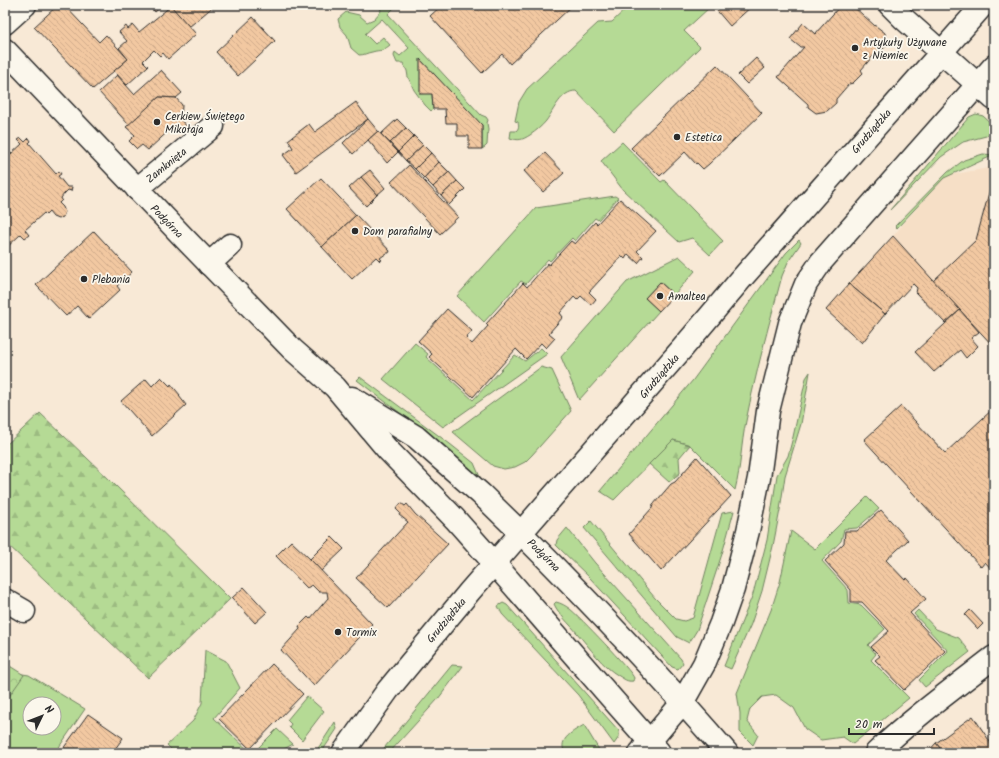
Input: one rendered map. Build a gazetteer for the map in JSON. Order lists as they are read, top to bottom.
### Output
{
  "streets": {
    "main road": ["Grudziądzka", "Zamknięta", "Podgórna"]
  },
  "crossings": [
    ["Grudziądzka", "Podgórna"],
    ["Zamknięta", "Podgórna"]
  ],
  "places": [
    "Artykuły Używane z Niemiec",
    "Cerkiew Świętego Mikołaja",
    "Estetica",
    "Dom parafialny",
    "Plebania",
    "Amaltea",
    "Tormix"
  ],
  "scale_bar": "20 m",
  "north": "top right"
}
